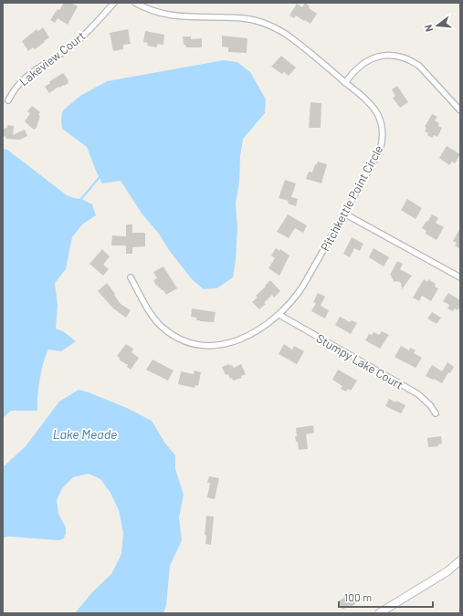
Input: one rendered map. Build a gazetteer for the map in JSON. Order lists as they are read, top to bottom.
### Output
{
  "streets": {
    "street": ["Lakeview Court", "Pitchkettle Point Circle", "Stumpy Lake Court"]
  },
  "crossings": [
    ["Pitchkettle Point Circle", "Stumpy Lake Court"]
  ],
  "water": ["Lake Meade"],
  "scale_bar": "100 m",
  "north": "left"
}
